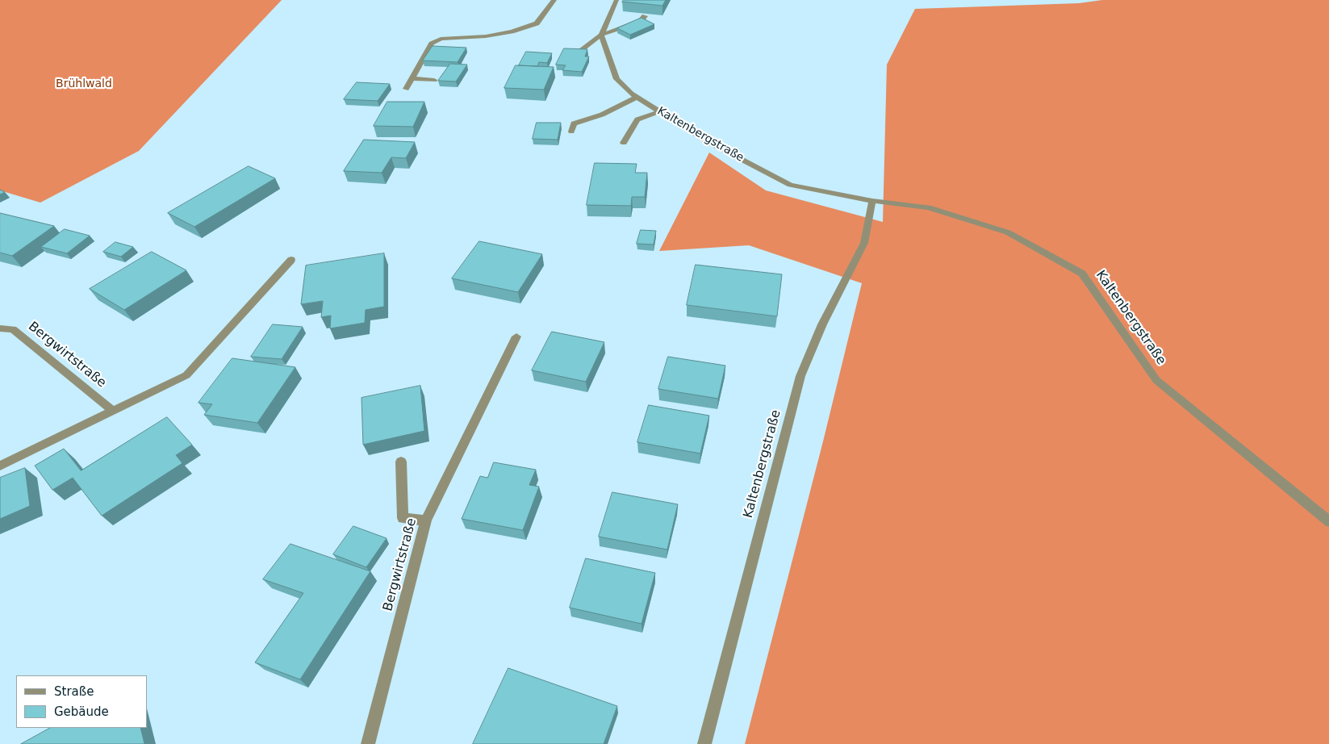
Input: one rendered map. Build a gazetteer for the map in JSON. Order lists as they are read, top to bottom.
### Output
{
  "streets": {
    "street": ["Kaltenbergstraße", "Bergwirtstraße"]
  },
  "parks": ["Brühlwald"],
  "legend": ["Straße", "Gebäude"]
}
